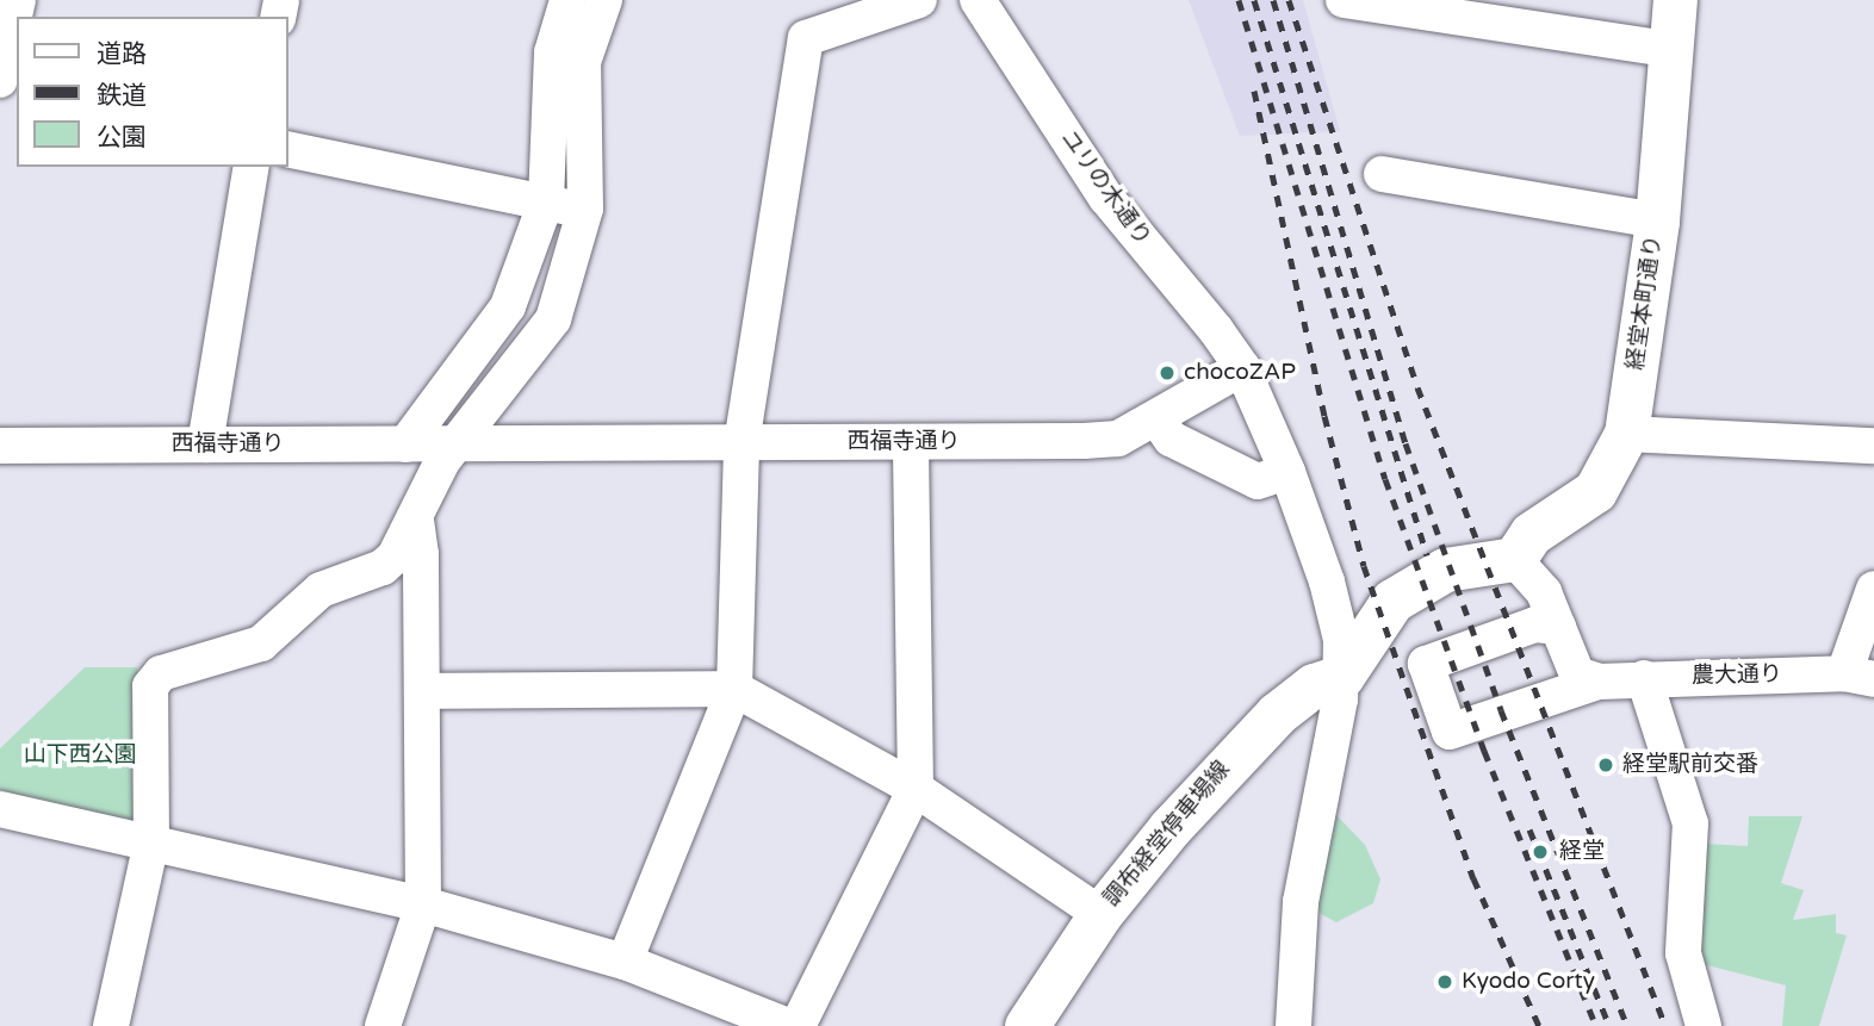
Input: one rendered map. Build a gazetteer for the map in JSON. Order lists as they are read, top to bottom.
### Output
{
  "streets": {
    "main road": ["経堂本町通り", "調布経堂停車場線"],
    "street": ["ユリの木通り", "西福寺通り", "農大通り"]
  },
  "crossings": [
    ["ユリの木通り", "西福寺通り"]
  ],
  "parks": ["山下西公園"],
  "places": [
    "chocoZAP",
    "経堂駅前交番",
    "経堂",
    "Kyodo Corty"
  ],
  "legend": ["道路", "鉄道", "公園"]
}
